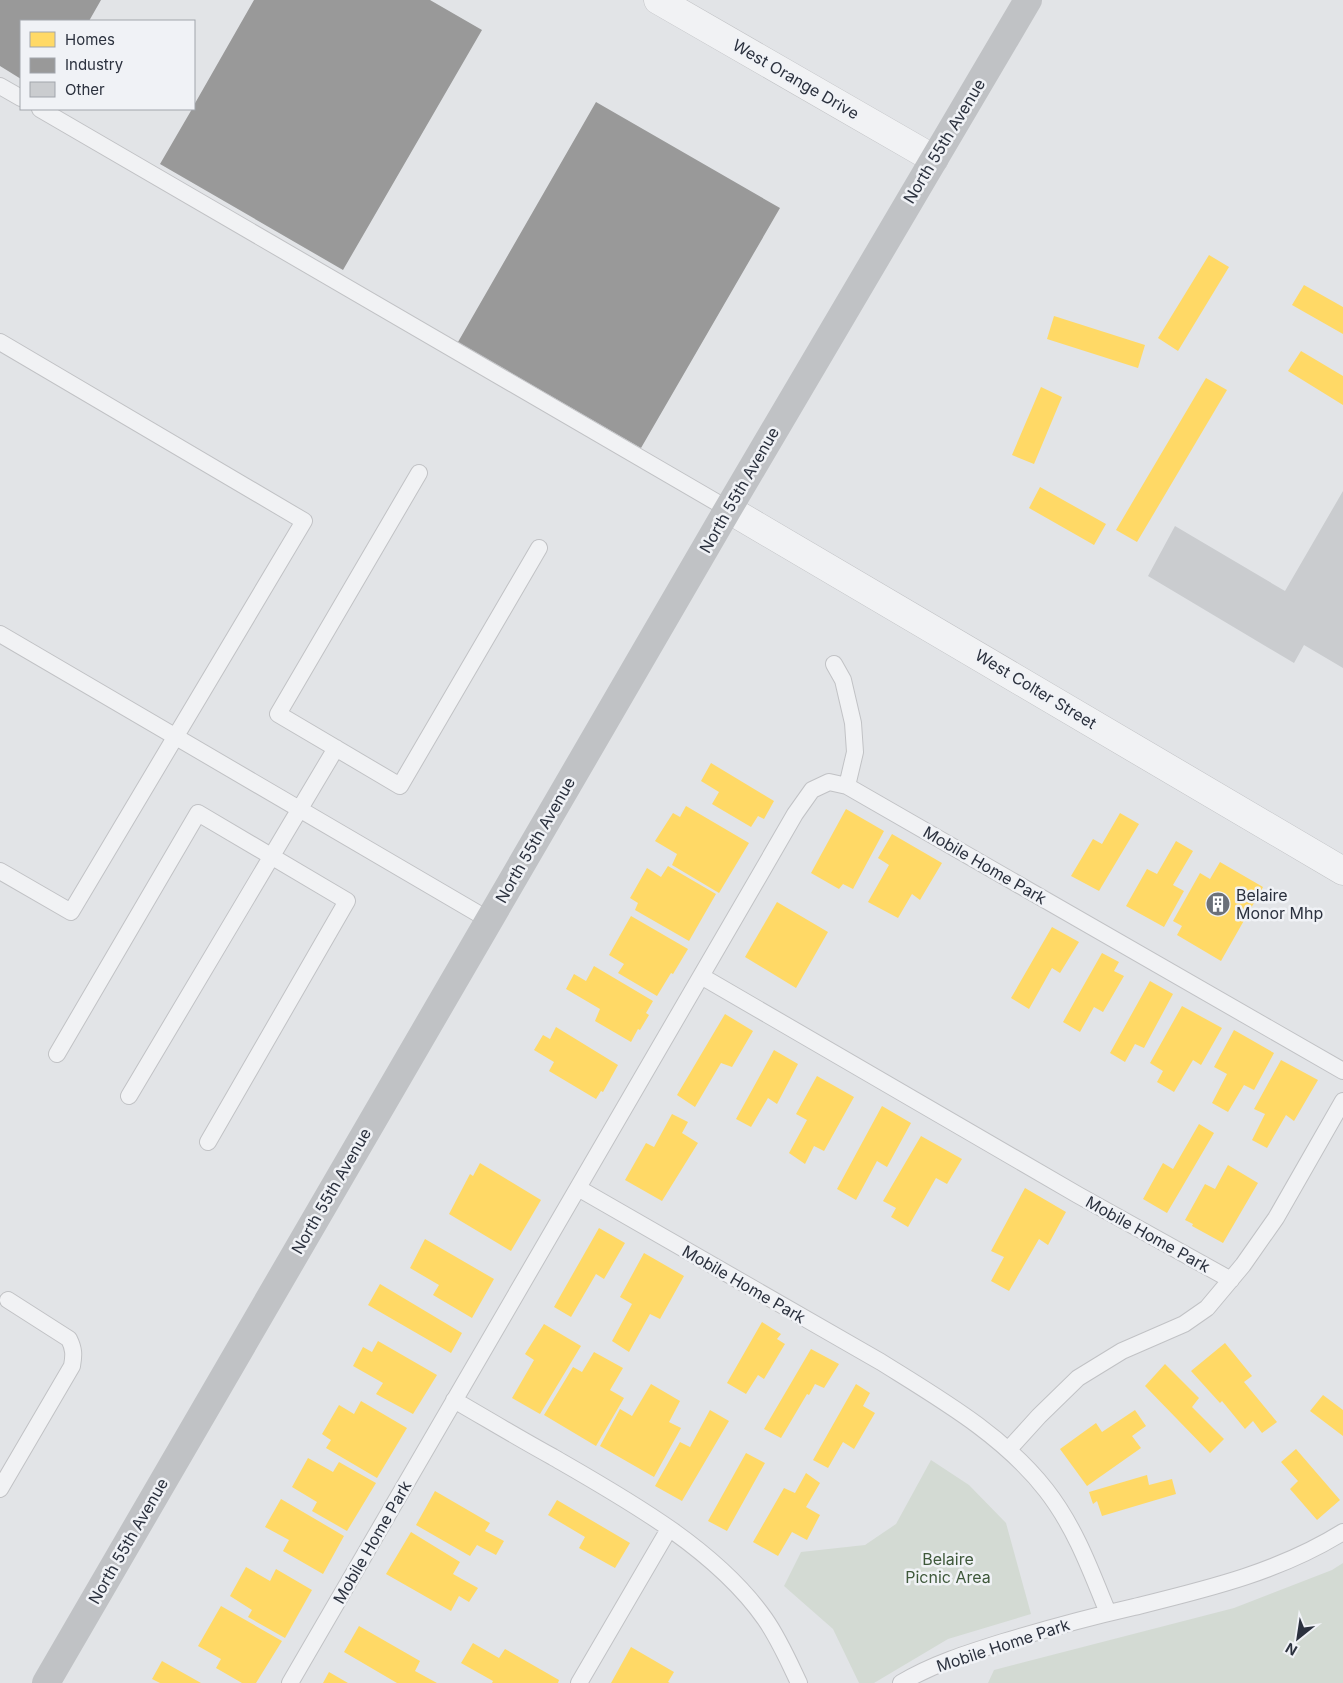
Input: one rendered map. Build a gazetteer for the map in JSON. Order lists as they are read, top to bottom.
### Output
{
  "streets": {
    "street": ["West Orange Drive", "North 55th Avenue", "West Colter Street"],
    "lane": ["Mobile Home Park"]
  },
  "crossings": [
    ["West Orange Drive", "North 55th Avenue"],
    ["North 55th Avenue", "West Colter Street"]
  ],
  "parks": ["Belaire Picnic Area"],
  "places": {
    "building": ["Belaire Monor Mhp"]
  },
  "legend": ["Homes", "Industry", "Other"],
  "north": "bottom left"
}
